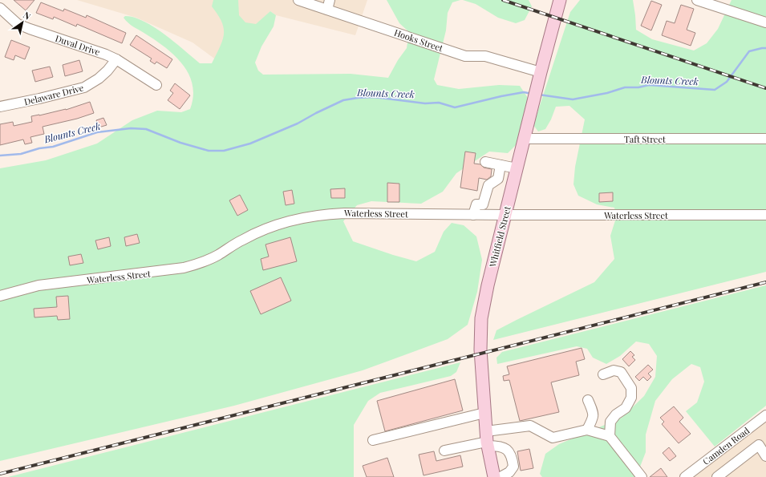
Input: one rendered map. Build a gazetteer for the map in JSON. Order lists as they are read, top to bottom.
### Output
{
  "streets": {
    "main road": ["Whitfield Street"],
    "street": [
      "Hooks Street",
      "Duval Drive",
      "Delaware Drive",
      "Taft Street",
      "Waterless Street",
      "Camden Road"
    ]
  },
  "crossings": [
    ["Hooks Street", "Whitfield Street"],
    ["Duval Drive", "Delaware Drive"],
    ["Taft Street", "Whitfield Street"],
    ["Waterless Street", "Whitfield Street"]
  ],
  "water": ["Blounts Creek"],
  "north": "top right"
}
